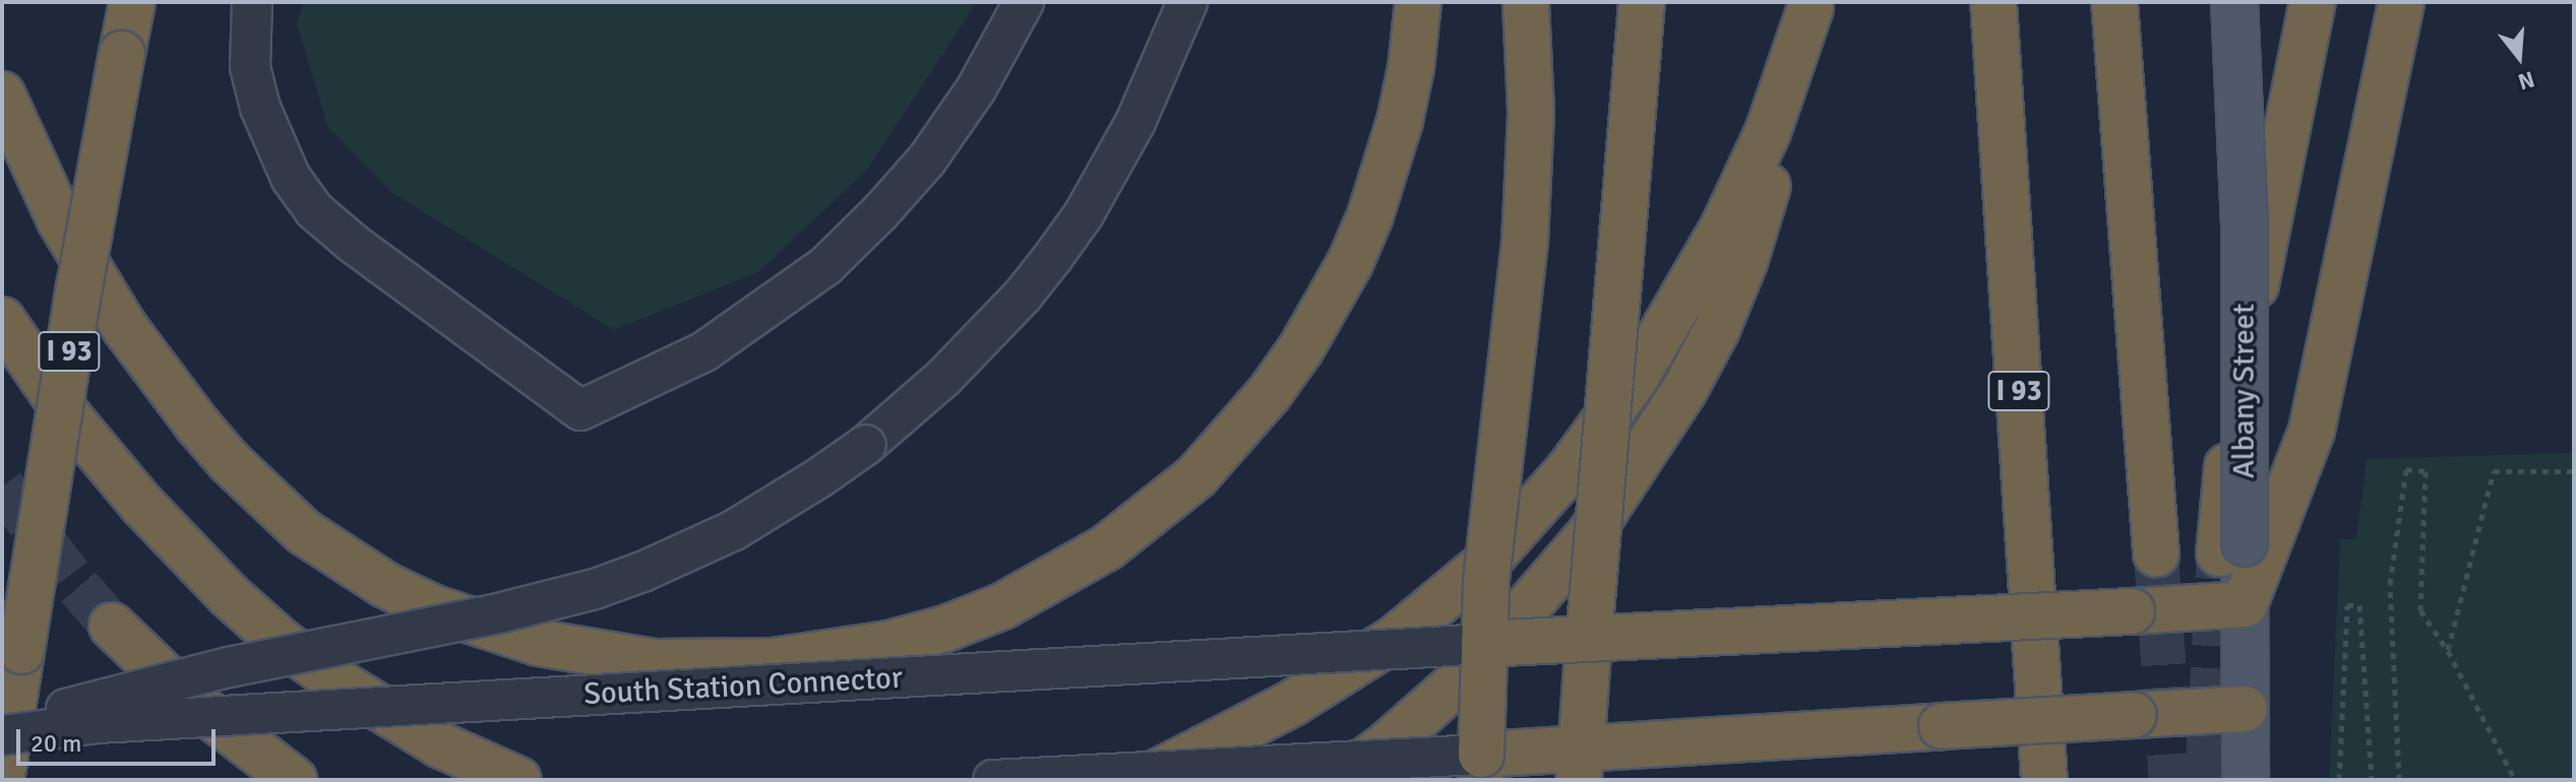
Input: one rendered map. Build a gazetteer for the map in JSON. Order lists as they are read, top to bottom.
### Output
{
  "streets": {
    "highway": ["I 93"],
    "main road": ["Albany Street"],
    "lane": ["South Station Connector"]
  },
  "scale_bar": "20 m",
  "north": "bottom"
}
